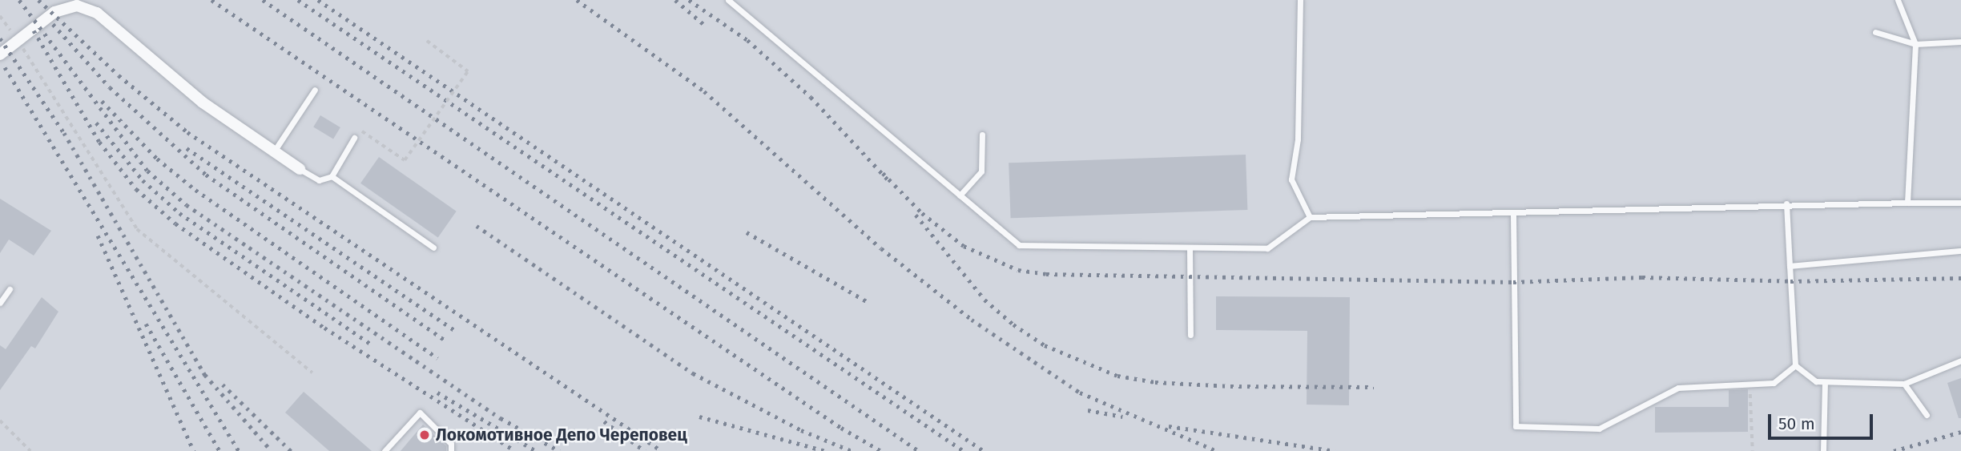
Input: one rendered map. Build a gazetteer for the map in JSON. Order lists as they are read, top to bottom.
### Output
{
  "places": ["Локомотивное Депо Череповец"],
  "scale_bar": "50 m"
}
